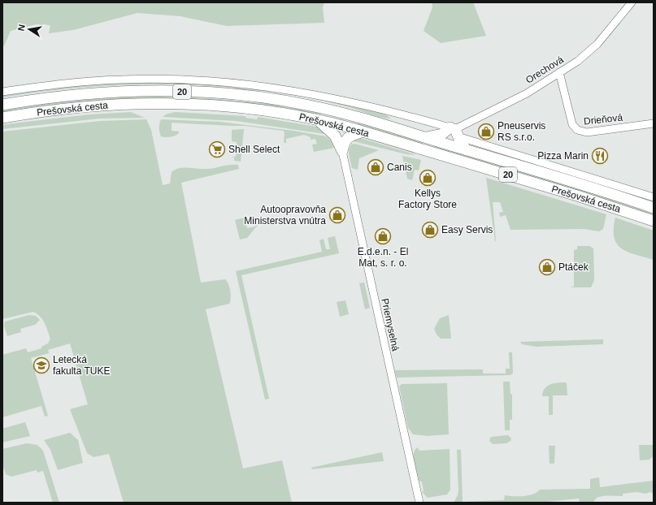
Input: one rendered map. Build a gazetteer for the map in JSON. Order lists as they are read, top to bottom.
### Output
{
  "streets": {
    "highway": ["20", "Prešovská cesta"],
    "street": ["Orechová", "Drieňová", "Priemyselná"]
  },
  "crossings": [
    ["Orechová", "Drieňová"]
  ],
  "places": {
    "shop": [
      "Pneuservis RS s.r.o.",
      "Canis",
      "Kellys Factory Store",
      "Autoopravovňa Ministerstva vnútra",
      "Easy Servis",
      "E.d.e.n. - El Mat, s. r. o.",
      "Ptáček"
    ],
    "supermarket": ["Shell Select"],
    "restaurant": ["Pizza Marin"],
    "school or university": ["Letecká fakulta TUKE"]
  },
  "north": "left"
}
